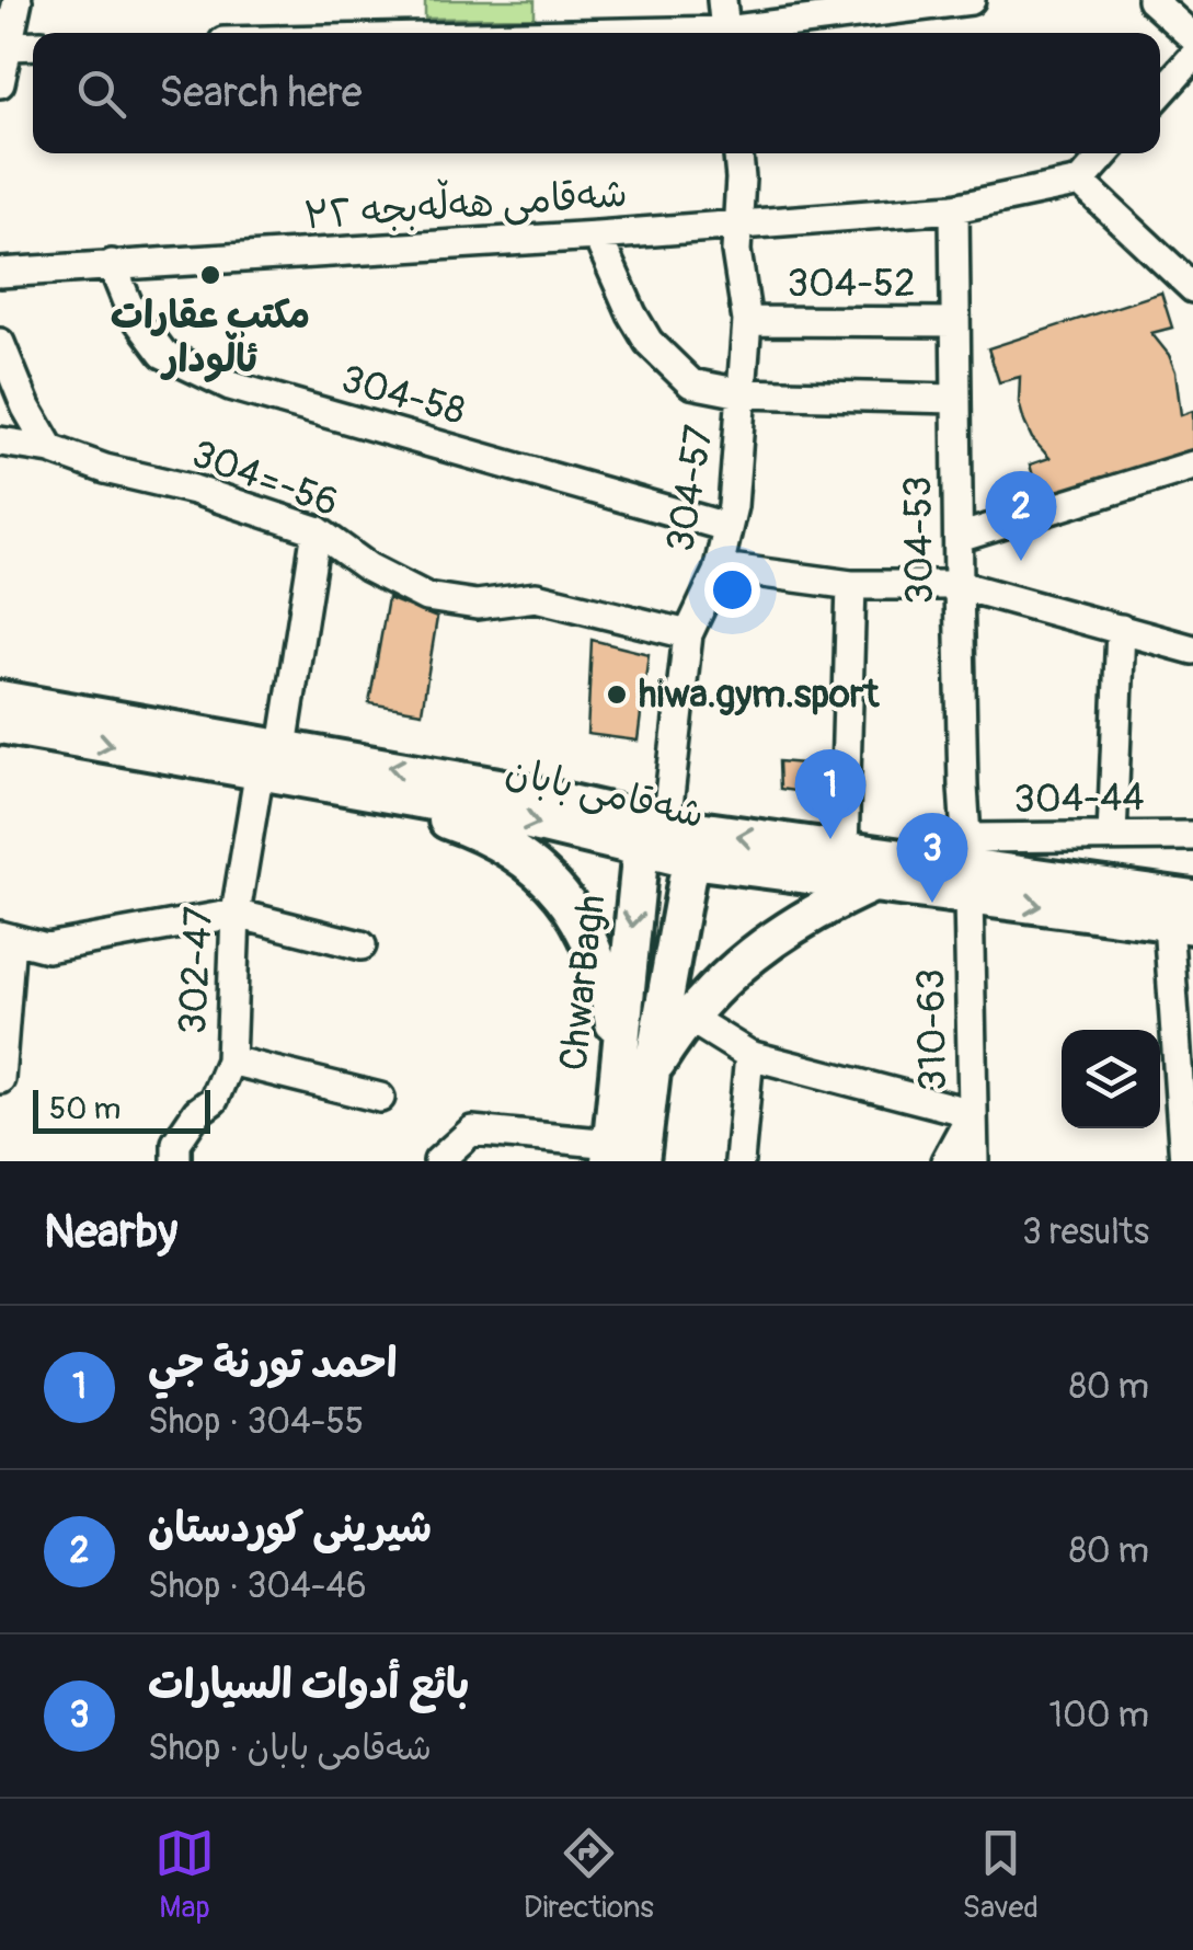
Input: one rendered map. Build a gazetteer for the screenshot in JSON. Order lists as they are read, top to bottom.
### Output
{
  "streets": {
    "main road": ["شەقامی بابان", "ChwarBagh"],
    "street": [
      "شەقامی هەڵەبجە ٣٢",
      "304-52",
      "304-58",
      "304=-56",
      "304-57",
      "304-53",
      "304-44",
      "302-47",
      "310-63"
    ]
  },
  "crossings": [
    ["شەقامی هەڵەبجە ٣٢", "304-58"],
    ["شەقامی هەڵەبجە ٣٢", "304-57"],
    ["شەقامی هەڵەبجە ٣٢", "304-53"],
    ["304-52", "304-57"],
    ["304-52", "304-53"],
    ["304-58", "304-57"],
    ["304=-56", "304-57"],
    ["304=-56", "302-47"],
    ["304-57", "شەقامی بابان"],
    ["304-57", "ChwarBagh"],
    ["304-53", "شەقامی بابان"],
    ["304-53", "304-44"],
    ["304-53", "310-63"],
    ["شەقامی بابان", "304-44"],
    ["شەقامی بابان", "302-47"],
    ["شەقامی بابان", "ChwarBagh"],
    ["شەقامی بابان", "310-63"],
    ["304-44", "310-63"]
  ],
  "places": ["مكتب عقارات ئاڵودار", "hiwa.gym.sport"],
  "scale_bar": "50 m",
  "page": {
    "search": "Search here",
    "pins": ["2", "1", "3"],
    "scale": "50 m",
    "heading": ["Nearby", "3 results"],
    "list": [
      {
        "mark": "1",
        "name": "احمد تورنة جي",
        "note": "Shop · 304-55",
        "value": "80 m"
      },
      {
        "mark": "2",
        "name": "شیرینی کوردستان",
        "note": "Shop · 304-46",
        "value": "80 m"
      },
      {
        "mark": "3",
        "name": "بائع أدوات السيارات",
        "note": "Shop · شەقامی بابان",
        "value": "100 m"
      }
    ],
    "nav": ["Map", "Directions", "Saved"]
  }
}
